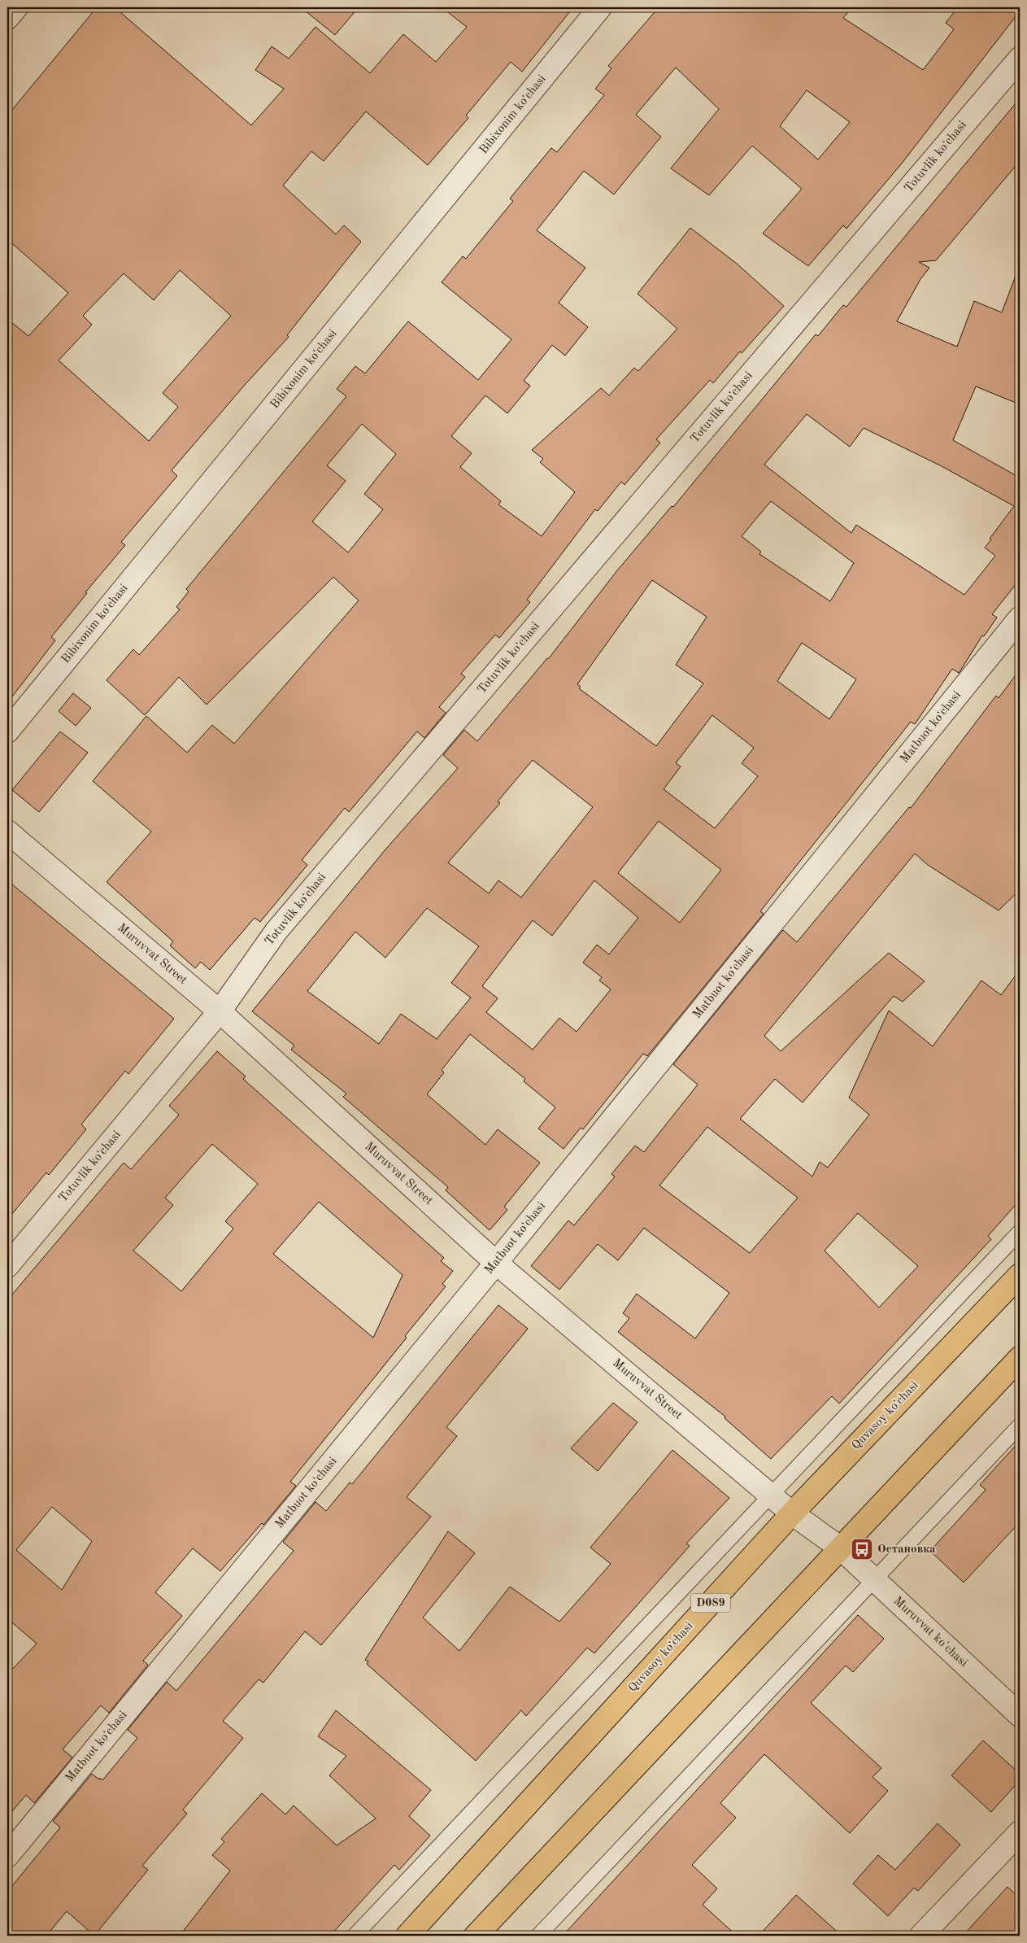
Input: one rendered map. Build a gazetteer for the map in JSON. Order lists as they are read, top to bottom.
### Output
{
  "streets": {
    "main road": ["Quvasoy koʻchasi", "D089"],
    "street": [
      "Bibixonim koʻchasi",
      "Totuvlik koʻchasi",
      "Matbuot koʻchasi",
      "Muruvvat Street",
      "Muruvvat ko'chasi"
    ]
  },
  "crossings": [
    ["Totuvlik koʻchasi", "Muruvvat Street"],
    ["Matbuot koʻchasi", "Muruvvat Street"],
    ["Muruvvat Street", "Quvasoy koʻchasi"],
    ["Muruvvat Street", "Muruvvat ko'chasi"]
  ],
  "places": {
    "bus stop": ["Остановка"]
  }
}
